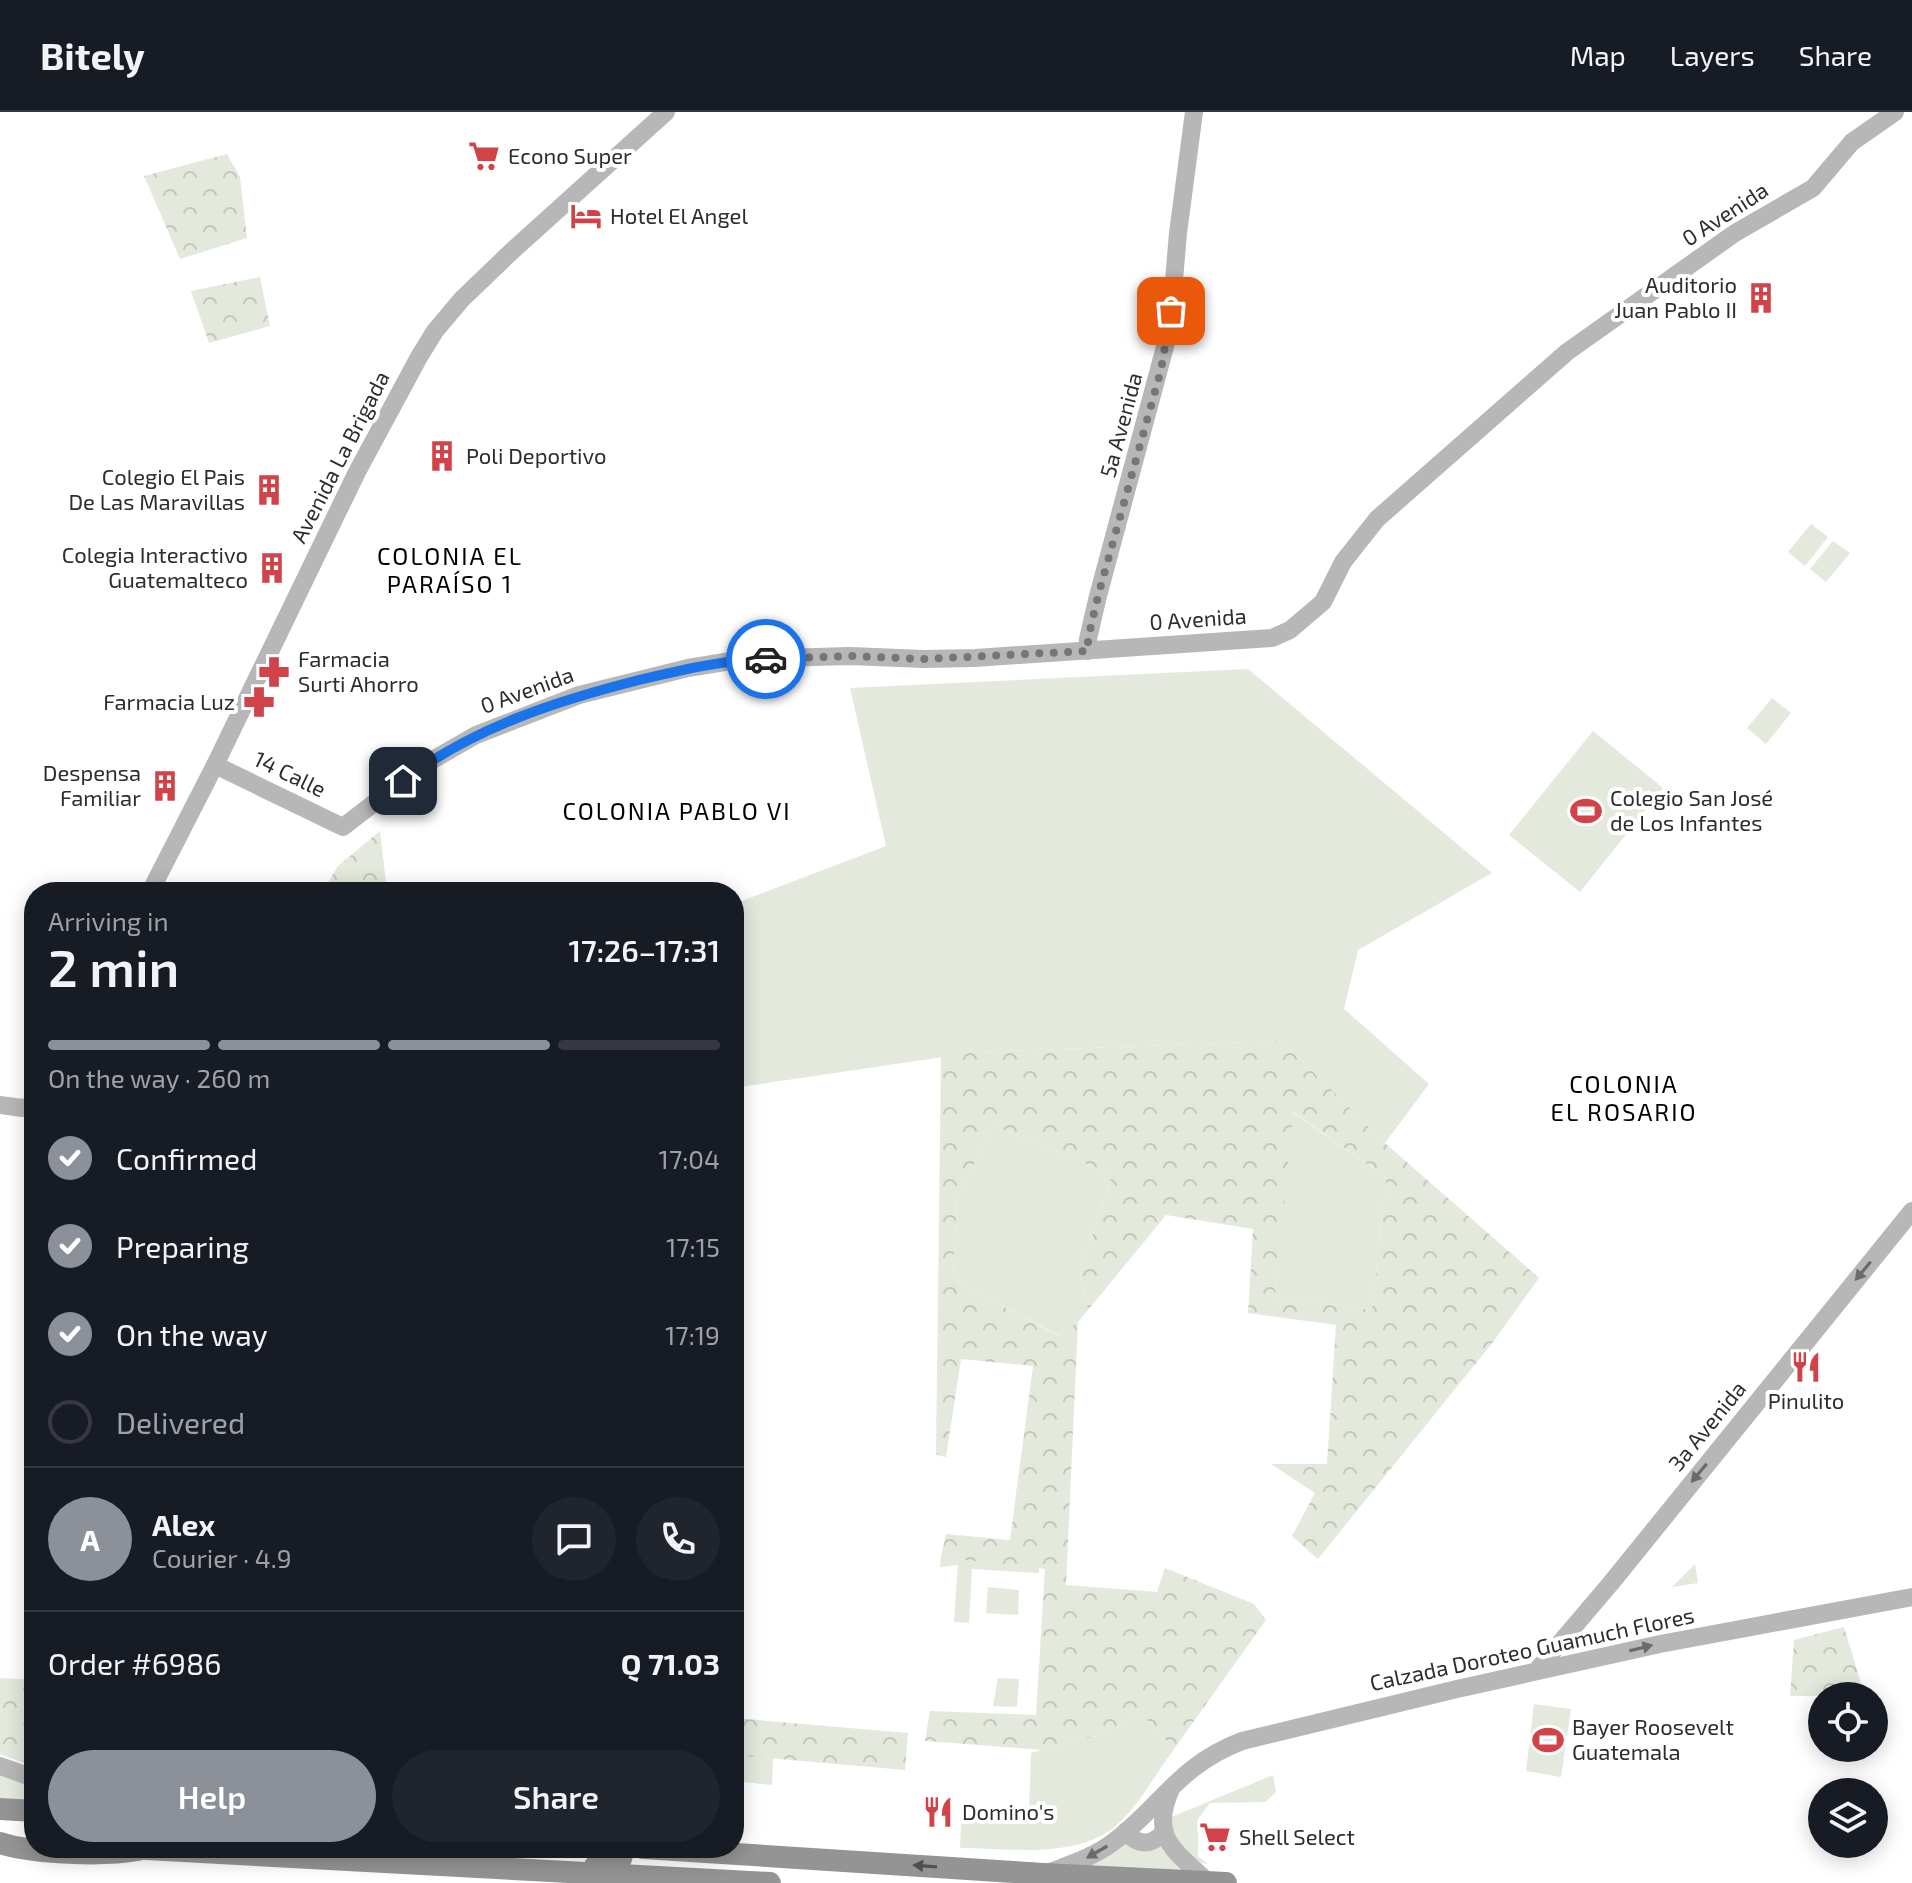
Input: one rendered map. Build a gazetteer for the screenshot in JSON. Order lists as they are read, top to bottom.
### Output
{
  "streets": {
    "main road": [
      "0 Avenida",
      "5a Avenida",
      "Avenida La Brigada",
      "14 Calle",
      "3a Avenida",
      "Calzada Doroteo Guamuch Flores"
    ]
  },
  "crossings": [
    ["0 Avenida", "5a Avenida"],
    ["0 Avenida", "14 Calle"],
    ["Avenida La Brigada", "14 Calle"],
    ["3a Avenida", "Calzada Doroteo Guamuch Flores"]
  ],
  "one_way": ["3a Avenida"],
  "districts": ["COLONIA EL PARAÍSO 1", "COLONIA PABLO VI", "COLONIA EL ROSARIO"],
  "places": {
    "supermarket": ["Econo Super", "Shell Select"],
    "hotel": ["Hotel El Angel"],
    "building": [
      "Auditorio Juan Pablo II",
      "Poli Deportivo",
      "Colegio El Pais De Las Maravillas",
      "Colegia Interactivo Guatemalteco",
      "Despensa Familiar"
    ],
    "pharmacy": ["Farmacia Surti Ahorro", "Farmacia Luz"],
    "sports": ["Colegio San José de Los Infantes", "Bayer Roosevelt Guatemala"],
    "restaurant": ["Pinulito", "Domino's"]
  },
  "page": {
    "header": "Bitely",
    "nav": ["Map", "Layers", "Share"],
    "heading": ["2 min", "Arriving in", "17:26–17:31"],
    "panel": [
      "Alex",
      "Courier · 4.9",
      "Order #6986",
      "Q 71.03"
    ],
    "bar": "On the way · 260 m",
    "list": [
      ["Confirmed", "17:04"],
      ["Preparing", "17:15"],
      ["On the way", "17:19"],
      "Delivered"
    ],
    "round": "A",
    "buttons": ["Help", "Share"]
  }
}
